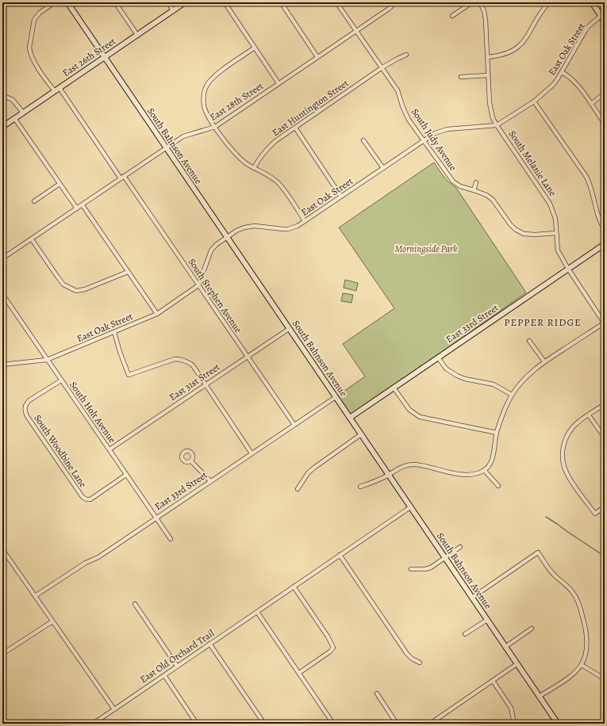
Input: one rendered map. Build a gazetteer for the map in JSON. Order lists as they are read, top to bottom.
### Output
{
  "streets": {
    "street": [
      "East Oak Street",
      "East 26th Street",
      "East 28th Street",
      "East Huntington Street",
      "South Judy Avenue",
      "South Bahnson Avenue",
      "South Melanie Lane",
      "South Stephen Avenue",
      "East 33rd Street",
      "East 31st Street",
      "South Holt Avenue",
      "South Woodbine Lane",
      "East Old Orchard Trail"
    ]
  },
  "crossings": [
    ["East Oak Street", "South Judy Avenue"],
    ["East Oak Street", "South Bahnson Avenue"],
    ["East Oak Street", "South Melanie Lane"],
    ["East Oak Street", "South Stephen Avenue"],
    ["East Oak Street", "South Holt Avenue"],
    ["East 26th Street", "South Bahnson Avenue"],
    ["East 26th Street", "South Stephen Avenue"],
    ["East 28th Street", "South Judy Avenue"],
    ["East 28th Street", "South Bahnson Avenue"],
    ["East 28th Street", "South Stephen Avenue"],
    ["East Huntington Street", "South Judy Avenue"],
    ["South Judy Avenue", "South Melanie Lane"],
    ["South Bahnson Avenue", "East 33rd Street"],
    ["South Bahnson Avenue", "East 31st Street"],
    ["South Bahnson Avenue", "East Old Orchard Trail"],
    ["South Melanie Lane", "East 33rd Street"],
    ["South Stephen Avenue", "East 33rd Street"],
    ["South Stephen Avenue", "East 31st Street"],
    ["East 33rd Street", "South Holt Avenue"],
    ["East 31st Street", "South Holt Avenue"],
    ["South Holt Avenue", "South Woodbine Lane"]
  ],
  "districts": ["PEPPER RIDGE"],
  "parks": ["Morningside Park"]
}
